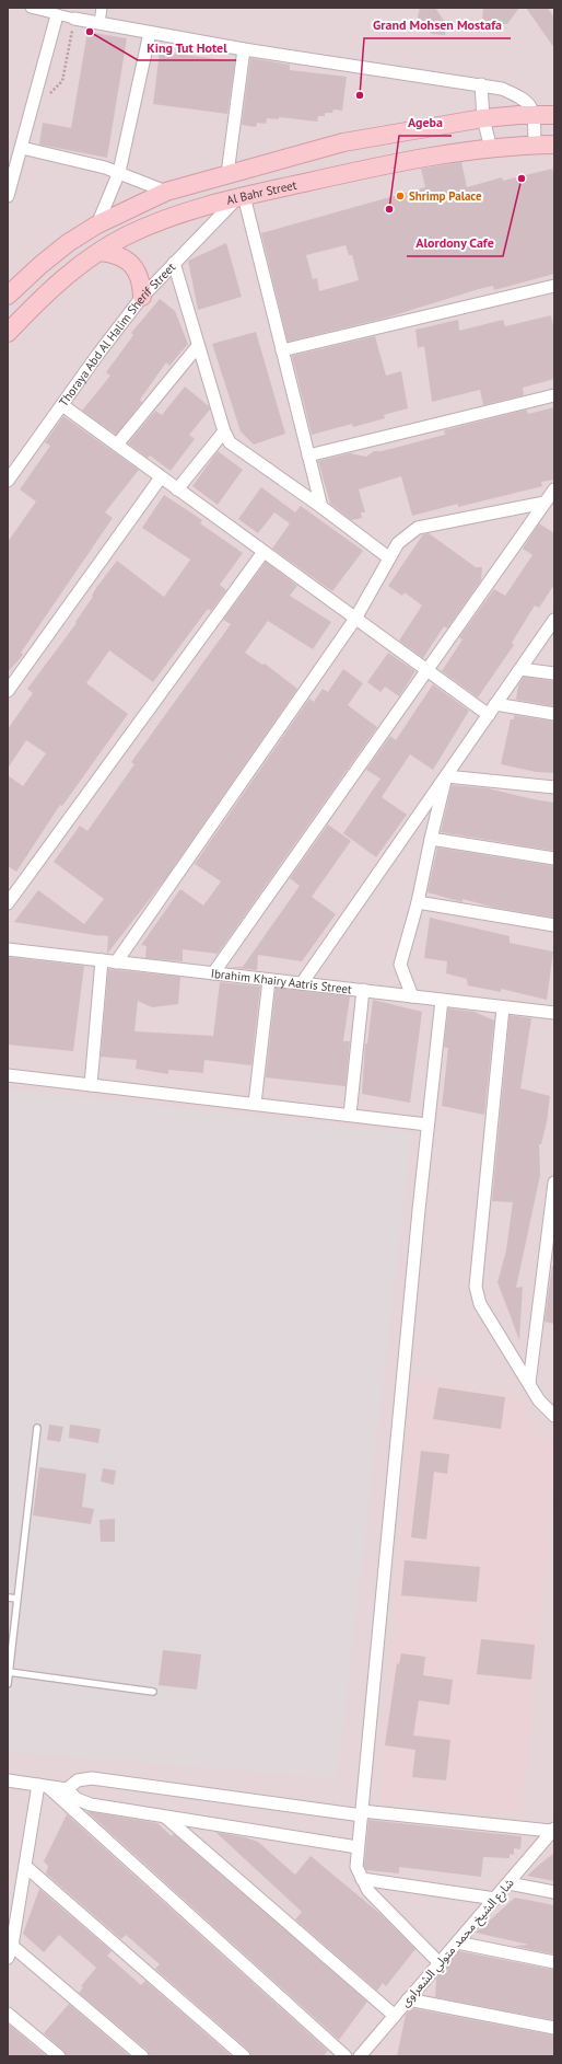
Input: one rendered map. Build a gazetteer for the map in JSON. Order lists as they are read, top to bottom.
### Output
{
  "streets": {
    "main road": ["Al Bahr Street"],
    "street": ["Thoraya Abd Al Halim Sherif Street", "Ibrahim Khairy Aatris Street", "شارع الشيخ محمد متولي الشعراوى"]
  },
  "crossings": [
    ["Al Bahr Street", "Thoraya Abd Al Halim Sherif Street"]
  ],
  "places": [
    "King Tut Hotel",
    "Grand Mohsen Mostafa",
    "Alordony Cafe",
    "Shrimp Palace",
    "Ageba"
  ]
}
